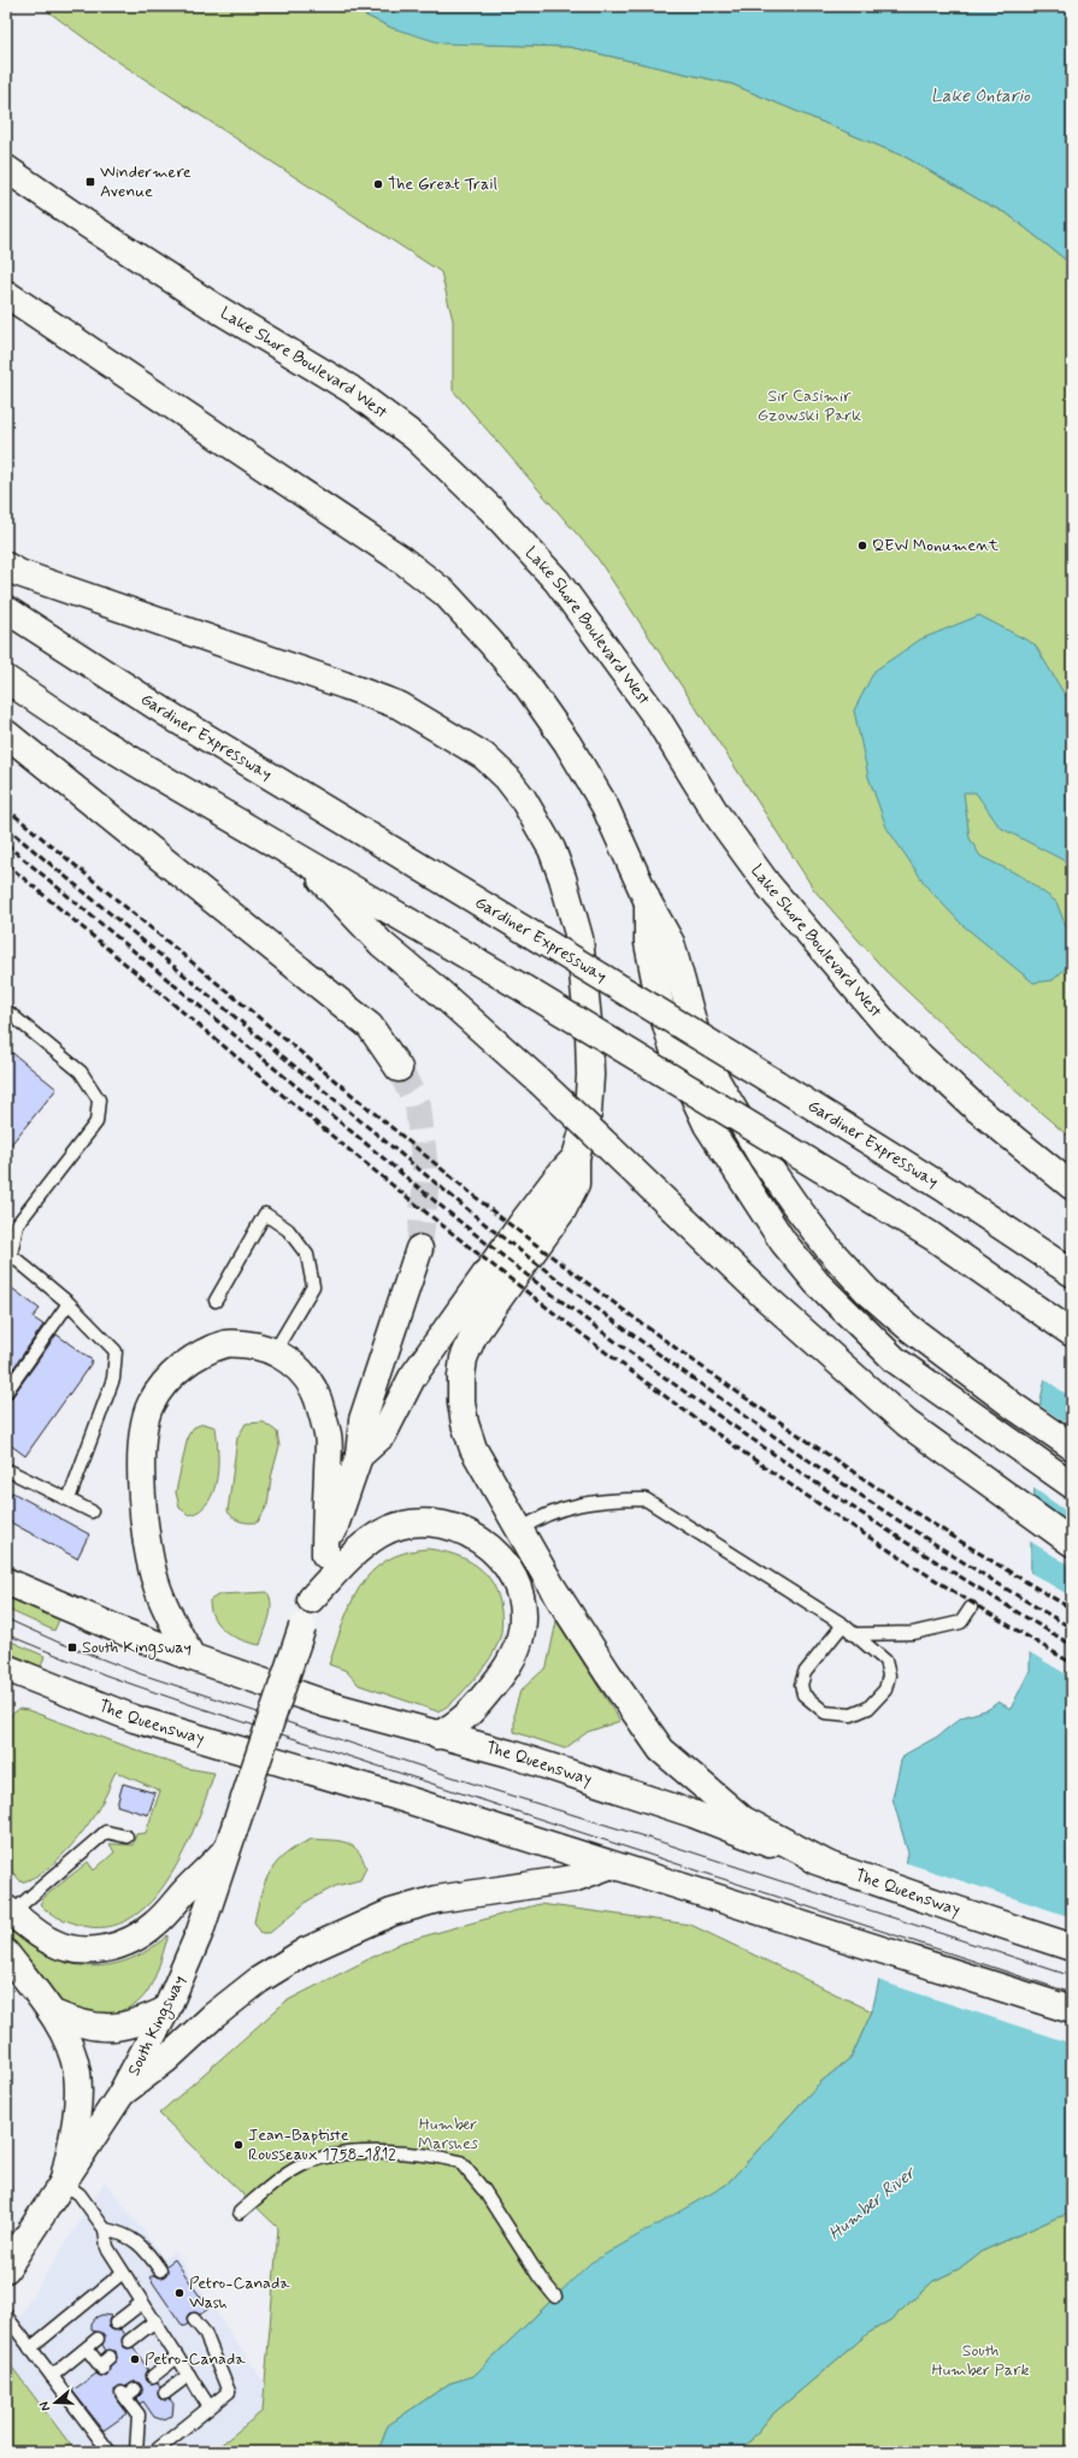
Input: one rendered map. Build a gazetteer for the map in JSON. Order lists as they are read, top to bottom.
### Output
{
  "streets": {
    "main road": [
      "Lake Shore Boulevard West",
      "Gardiner Expressway",
      "The Queensway",
      "South Kingsway"
    ]
  },
  "water": ["Lake Ontario", "Humber River"],
  "parks": ["Sir Casimir Gzowski Park", "Humber Marshes", "South Humber Park"],
  "places": {
    "transit": ["Windermere Avenue", "South Kingsway"],
    "other": [
      "The Great Trail",
      "QEW Monument",
      "Jean-Baptiste Rousseaux 1758-1812",
      "Petro-Canada Wash",
      "Petro-Canada"
    ]
  },
  "north": "left"
}
